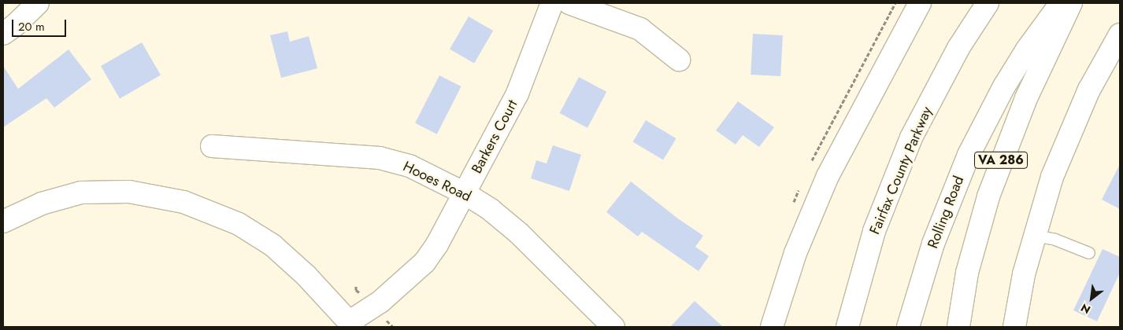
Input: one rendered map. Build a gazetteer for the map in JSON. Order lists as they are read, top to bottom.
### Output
{
  "streets": {
    "main road": [
      "Barkers Court",
      "VA 286",
      "Fairfax County Parkway",
      "Hooes Road",
      "Rolling Road"
    ]
  },
  "crossings": [
    ["Barkers Court", "Hooes Road"]
  ],
  "scale_bar": "20 m",
  "north": "bottom left"
}
